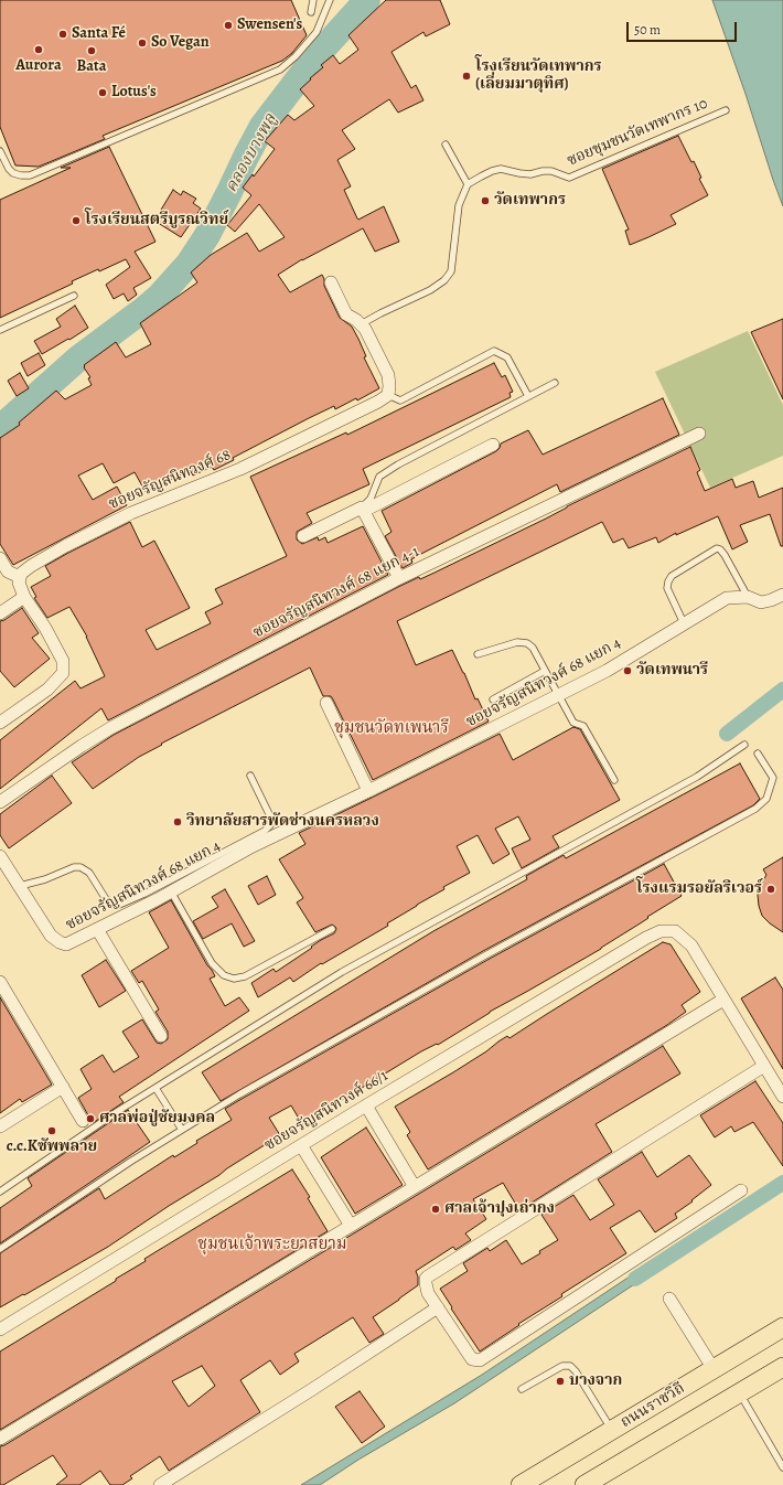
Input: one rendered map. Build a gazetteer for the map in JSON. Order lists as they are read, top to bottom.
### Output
{
  "streets": {
    "main road": ["ถนนราชวิถี"],
    "street": [
      "ซอยจรัญสนิทวงศ์ 68",
      "ซอยจรัญสนิทวงศ์ 68 แยก 4-1",
      "ซอยจรัญสนิทวงศ์ 68 แยก 4",
      "ซอยจรัญสนิทวงศ์ 66/1"
    ],
    "lane": ["ซอยชุมชนวัดเทพากร 10"]
  },
  "districts": ["ชุมชนวัดทเพนารี", "ชุมชนเจ้าพระยาสยาม"],
  "water": ["คลองบางพลู"],
  "places": [
    "Swensen's",
    "Santa Fé",
    "So Vegan",
    "Aurora",
    "Bata",
    "โรงเรียนวัดเทพากร (เลี่ยมมาตุทิศ)",
    "Lotus's",
    "วัดเทพากร",
    "โรงเรียนสตรีบูรณวิทย์",
    "วัดเทพนารี",
    "วิทยาลัยสารพัดช่างนครหลวง",
    "โรงแรมรอยัลริเวอร์",
    "ศาลพ่อปู่ชัยมงคล",
    "c.c.Kซัพพลาย",
    "ศาลเจ้าปุงเถ่ากง",
    "บางจาก"
  ],
  "scale_bar": "50 m"
}
